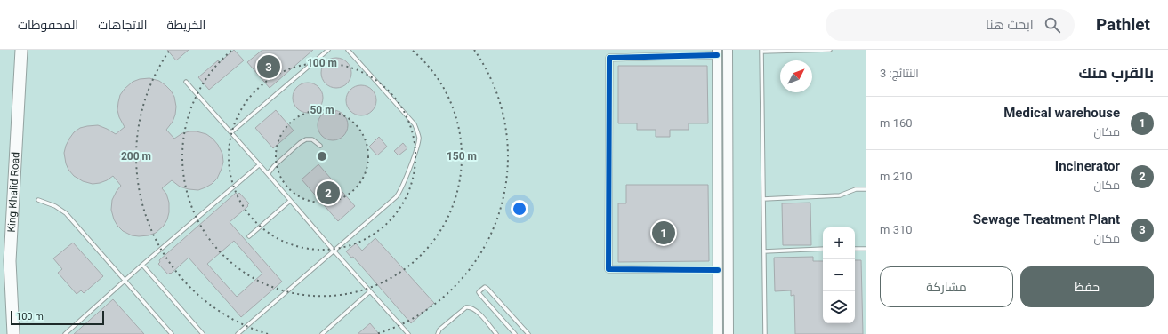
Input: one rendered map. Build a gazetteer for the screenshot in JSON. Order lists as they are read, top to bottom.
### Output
{
  "streets": {
    "highway": ["King Khalid Road"]
  },
  "scale_bar": "100 m",
  "north": "top right",
  "page": {
    "header": "Pathlet",
    "search": "ابحث هنا",
    "nav": ["الخريطة", "الاتجاهات", "المحفوظات"],
    "heading": ["بالقرب منك", "النتائج: 3"],
    "pins": ["3", "2", "1"],
    "list": [
      {
        "mark": "1",
        "name": "Medical warehouse",
        "note": "مكان",
        "value": "160 m"
      },
      {
        "mark": "2",
        "name": "Incinerator",
        "note": "مكان",
        "value": "210 m"
      },
      {
        "mark": "3",
        "name": "Sewage Treatment Plant",
        "note": "مكان",
        "value": "310 m"
      }
    ],
    "map_buttons": ["+", "−"],
    "buttons": ["حفظ", "مشاركة"],
    "scale": "100 m"
  },
  "rings": [
    "100 m",
    "50 m",
    "150 m",
    "200 m"
  ]
}
